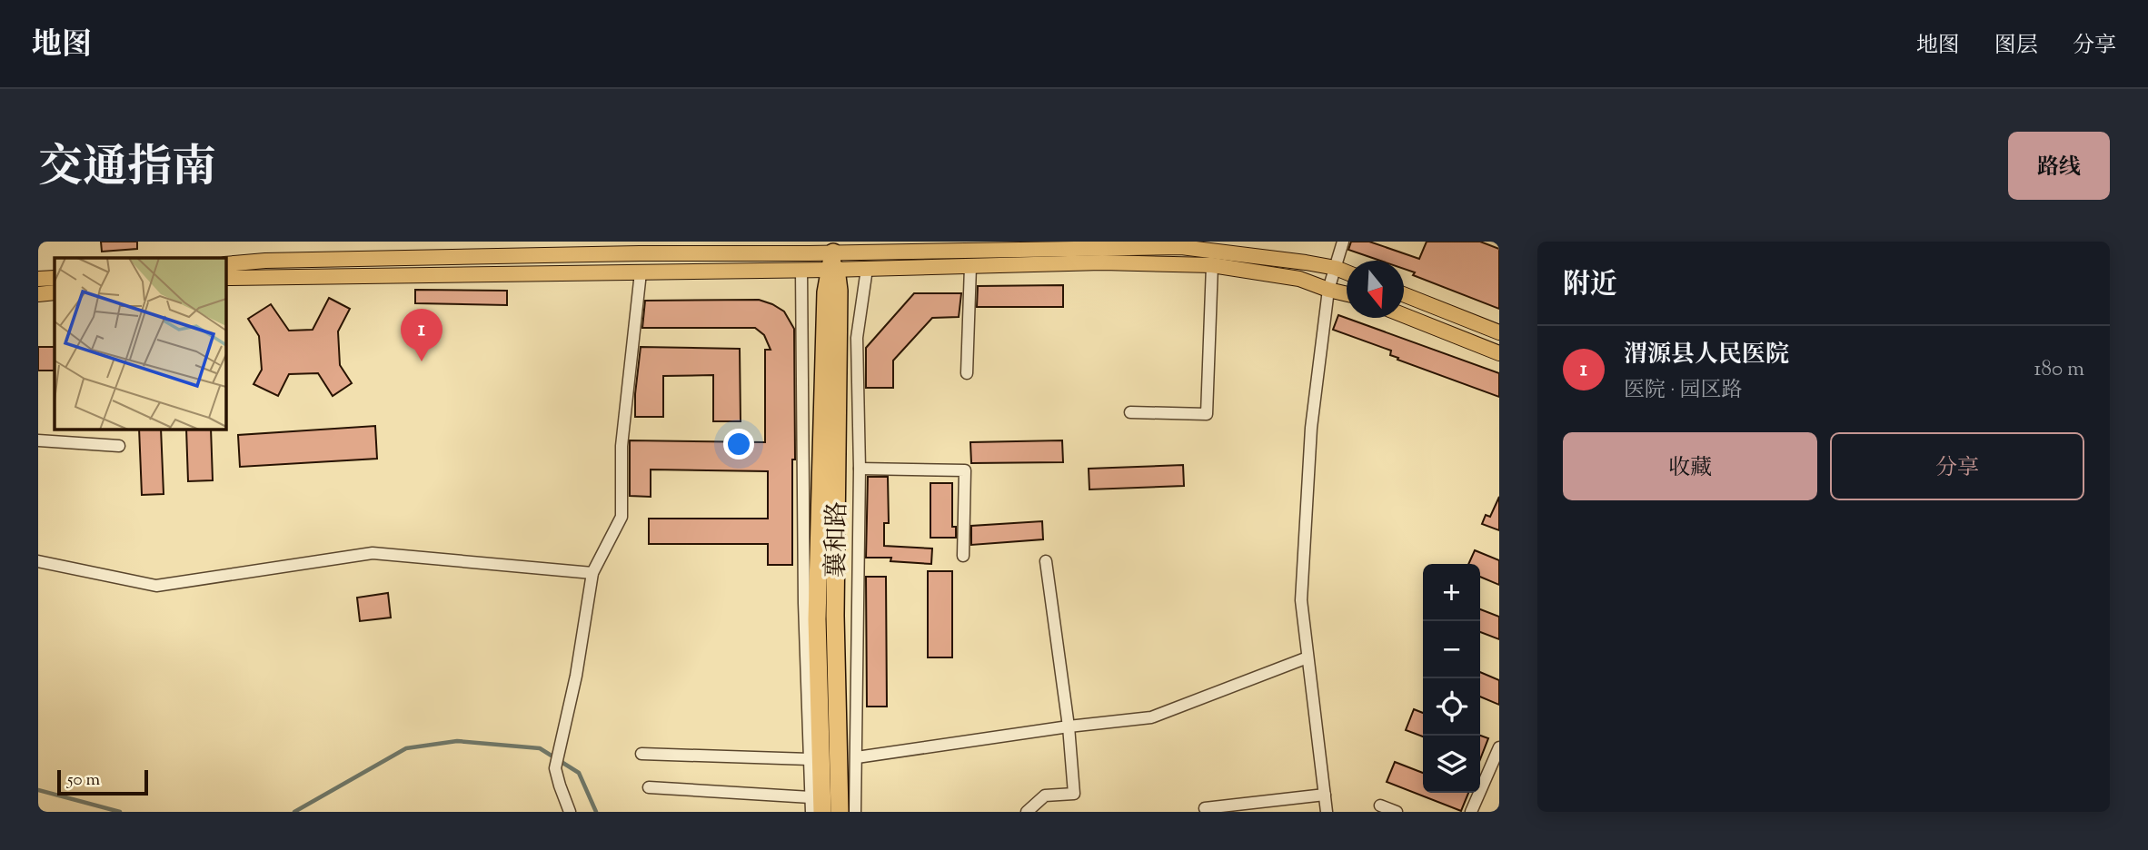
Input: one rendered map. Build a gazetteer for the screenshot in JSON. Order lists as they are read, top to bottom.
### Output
{
  "streets": {
    "street": ["襄和路"]
  },
  "scale_bar": "50 m",
  "north": "bottom",
  "page": {
    "header": "地图",
    "nav": ["地图", "图层", "分享"],
    "title": "交通指南",
    "buttons": [
      "路线",
      ["收藏", "分享"]
    ],
    "heading": "附近",
    "pins": "1",
    "list": [
      {
        "mark": "1",
        "name": "渭源县人民医院",
        "note": "医院 · 园区路",
        "value": "180 m"
      }
    ],
    "map_buttons": ["+", "−"],
    "scale": "50 m"
  }
}
